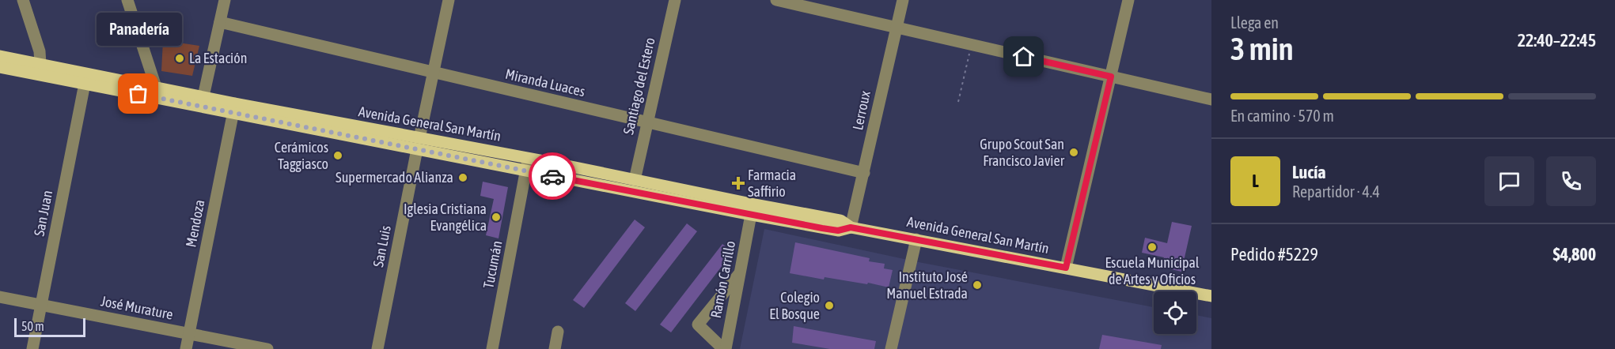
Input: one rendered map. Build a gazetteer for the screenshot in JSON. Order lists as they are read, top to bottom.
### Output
{
  "streets": {
    "main road": ["Avenida General San Martín"],
    "street": [
      "Miranda Luaces",
      "Santiago del Estero",
      "Lerroux",
      "San Juan",
      "Mendoza",
      "San Luis",
      "Tucumán",
      "Ramón Carrillo",
      "José Murature"
    ]
  },
  "crossings": [
    ["Miranda Luaces", "Santiago del Estero"],
    ["Miranda Luaces", "Lerroux"],
    ["Miranda Luaces", "San Luis"],
    ["Santiago del Estero", "Avenida General San Martín"],
    ["Lerroux", "Avenida General San Martín"],
    ["Avenida General San Martín", "San Juan"],
    ["Avenida General San Martín", "Mendoza"],
    ["Avenida General San Martín", "San Luis"],
    ["Avenida General San Martín", "Tucumán"],
    ["Avenida General San Martín", "Ramón Carrillo"],
    ["San Juan", "José Murature"],
    ["Mendoza", "José Murature"]
  ],
  "places": {
    "other": [
      "La Estación",
      "Panadería",
      "Grupo Scout San Francisco Javier",
      "Cerámicos Taggiasco",
      "Supermercado Alianza",
      "Iglesia Cristiana Evangélica",
      "Escuela Municipal de Artes y Oficios",
      "Instituto José Manuel Estrada",
      "Colegio El Bosque"
    ],
    "health": ["Farmacia Saffirio"]
  },
  "scale_bar": "50 m",
  "page": {
    "heading": ["3 min", "Llega en", "22:40–22:45"],
    "panel": [
      "Lucía",
      "Repartidor · 4.4",
      "Pedido #5229",
      "$4,800"
    ],
    "bubble": "Panadería",
    "bar": "En camino · 570 m",
    "round": "L",
    "scale": "50 m"
  }
}
